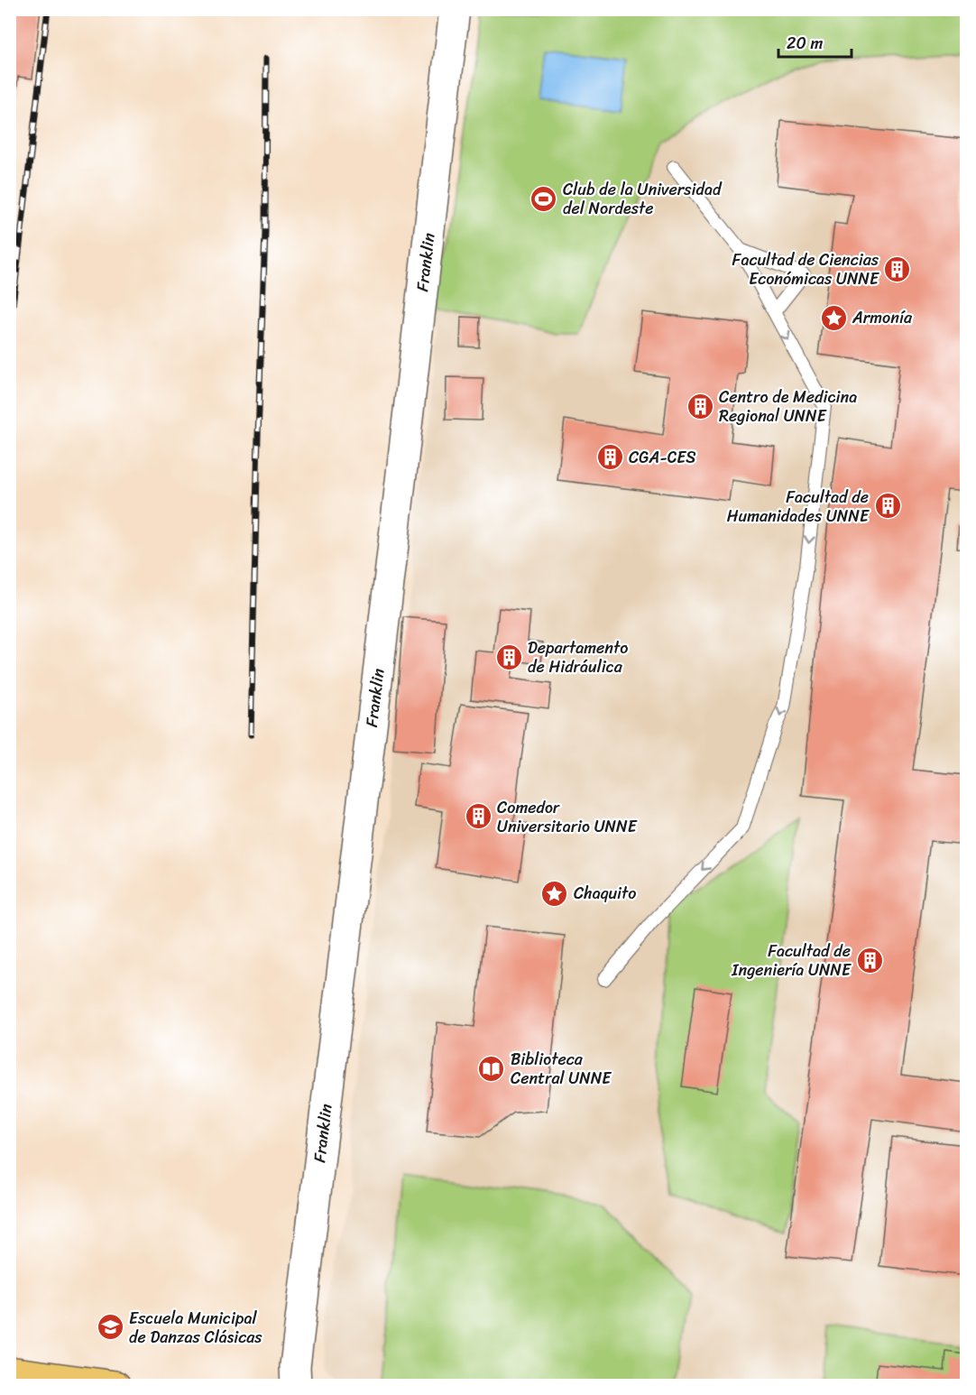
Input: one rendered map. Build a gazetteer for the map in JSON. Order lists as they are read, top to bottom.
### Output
{
  "streets": {
    "street": ["Franklin"]
  },
  "places": {
    "sports": ["Club de la Universidad del Nordeste"],
    "building": [
      "Facultad de Ciencias Económicas UNNE",
      "Centro de Medicina Regional UNNE",
      "CGA-CES",
      "Facultad de Humanidades UNNE",
      "Departamento de Hidráulica",
      "Comedor Universitario UNNE",
      "Facultad de Ingeniería UNNE"
    ],
    "place": ["Armonía", "Chaquito"],
    "library": ["Biblioteca Central UNNE"],
    "school or university": ["Escuela Municipal de Danzas Clásicas"]
  },
  "scale_bar": "20 m"
}
